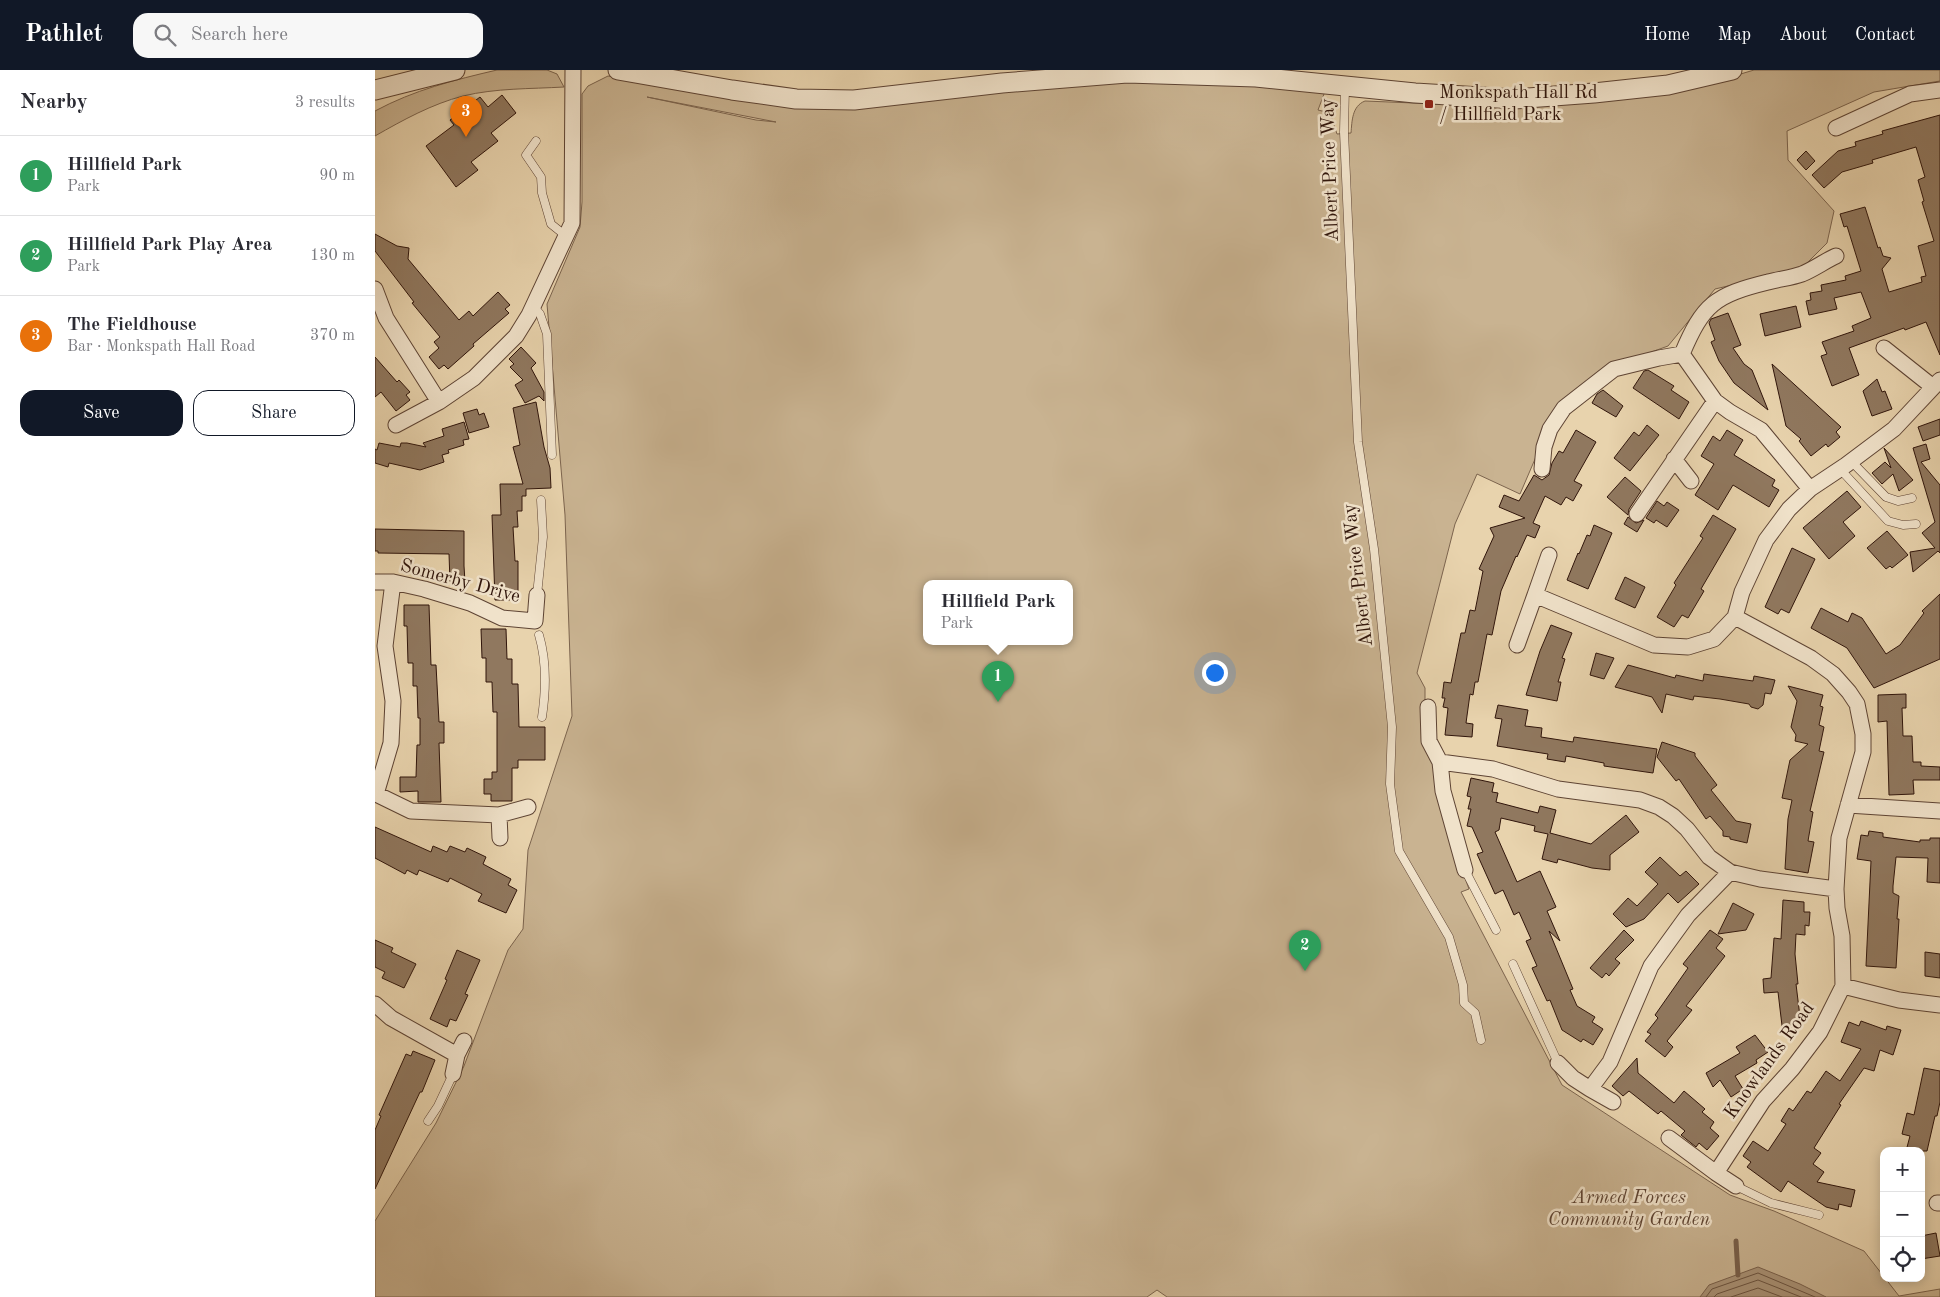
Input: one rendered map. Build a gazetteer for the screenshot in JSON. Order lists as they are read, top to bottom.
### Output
{
  "streets": {
    "street": ["Somerby Drive", "Knowlands Road"],
    "lane": ["Albert Price Way"]
  },
  "parks": ["Armed Forces Community Garden"],
  "places": {
    "transit": ["Monkspath Hall Rd / Hillfield Park"]
  },
  "page": {
    "header": "Pathlet",
    "search": "Search here",
    "nav": [
      "Home",
      "Map",
      "About",
      "Contact"
    ],
    "heading": ["Nearby", "3 results"],
    "pins": ["3", "1", "2"],
    "list": [
      {
        "mark": "1",
        "name": "Hillfield Park",
        "note": "Park",
        "value": "90 m"
      },
      {
        "mark": "2",
        "name": "Hillfield Park Play Area",
        "note": "Park",
        "value": "130 m"
      },
      {
        "mark": "3",
        "name": "The Fieldhouse",
        "note": "Bar · Monkspath Hall Road",
        "value": "370 m"
      }
    ],
    "buttons": ["Save", "Share"],
    "popup": ["Hillfield Park", "Park"],
    "map_buttons": ["+", "−"]
  }
}
